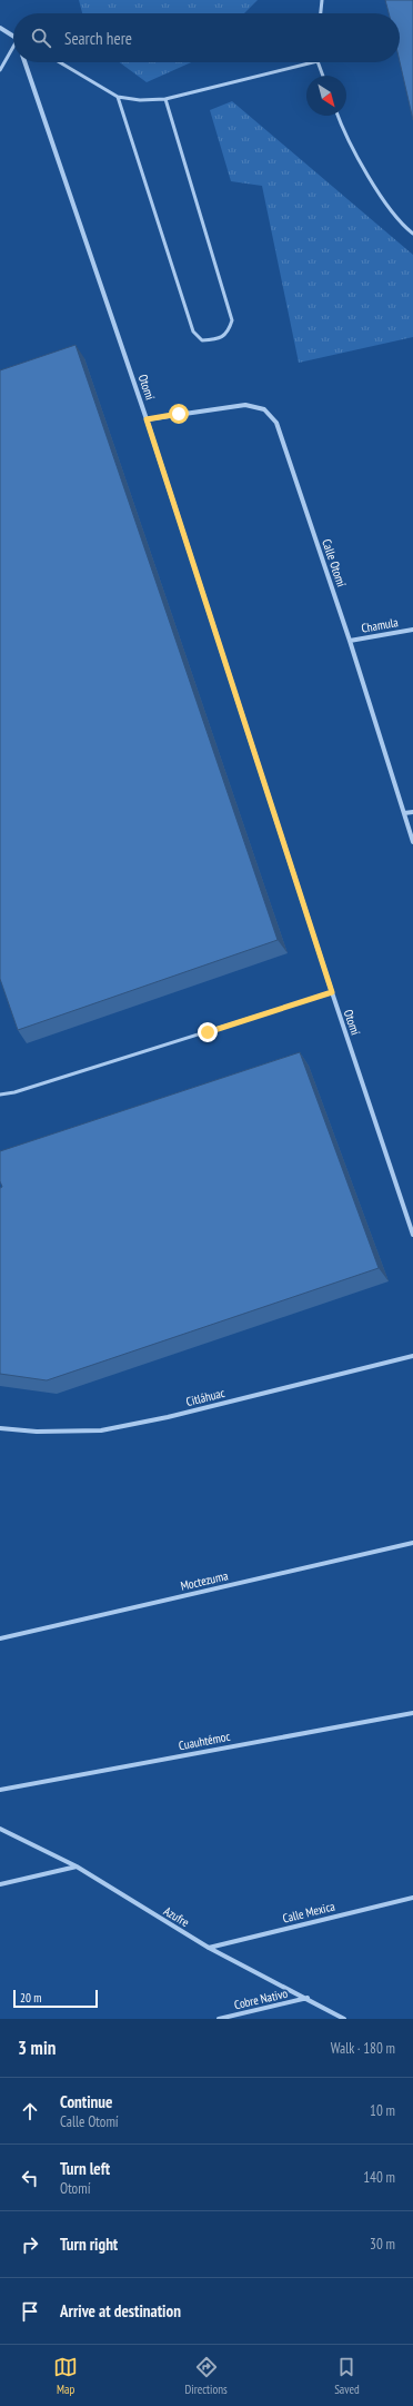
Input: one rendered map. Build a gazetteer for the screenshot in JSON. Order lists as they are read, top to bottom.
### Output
{
  "streets": {
    "street": [
      "Otomí",
      "Calle Otomí",
      "Chamula",
      "Citláhuac",
      "Moctezuma",
      "Cuauhtémoc",
      "Calle Mexica",
      "Azufre",
      "Cobre Nativo"
    ]
  },
  "crossings": [
    ["Otomí", "Calle Otomí"],
    ["Calle Otomí", "Chamula"],
    ["Calle Mexica", "Azufre"],
    ["Azufre", "Cobre Nativo"]
  ],
  "scale_bar": "20 m",
  "north": "bottom right",
  "page": {
    "search": "Search here",
    "scale": "20 m",
    "heading": ["3 min", "Walk · 180 m"],
    "list": [
      ["Continue", "Calle Otomí", "10 m"],
      ["Turn left", "Otomí", "140 m"],
      ["Turn right", "30 m"],
      "Arrive at destination"
    ],
    "nav": ["Map", "Directions", "Saved"]
  }
}
